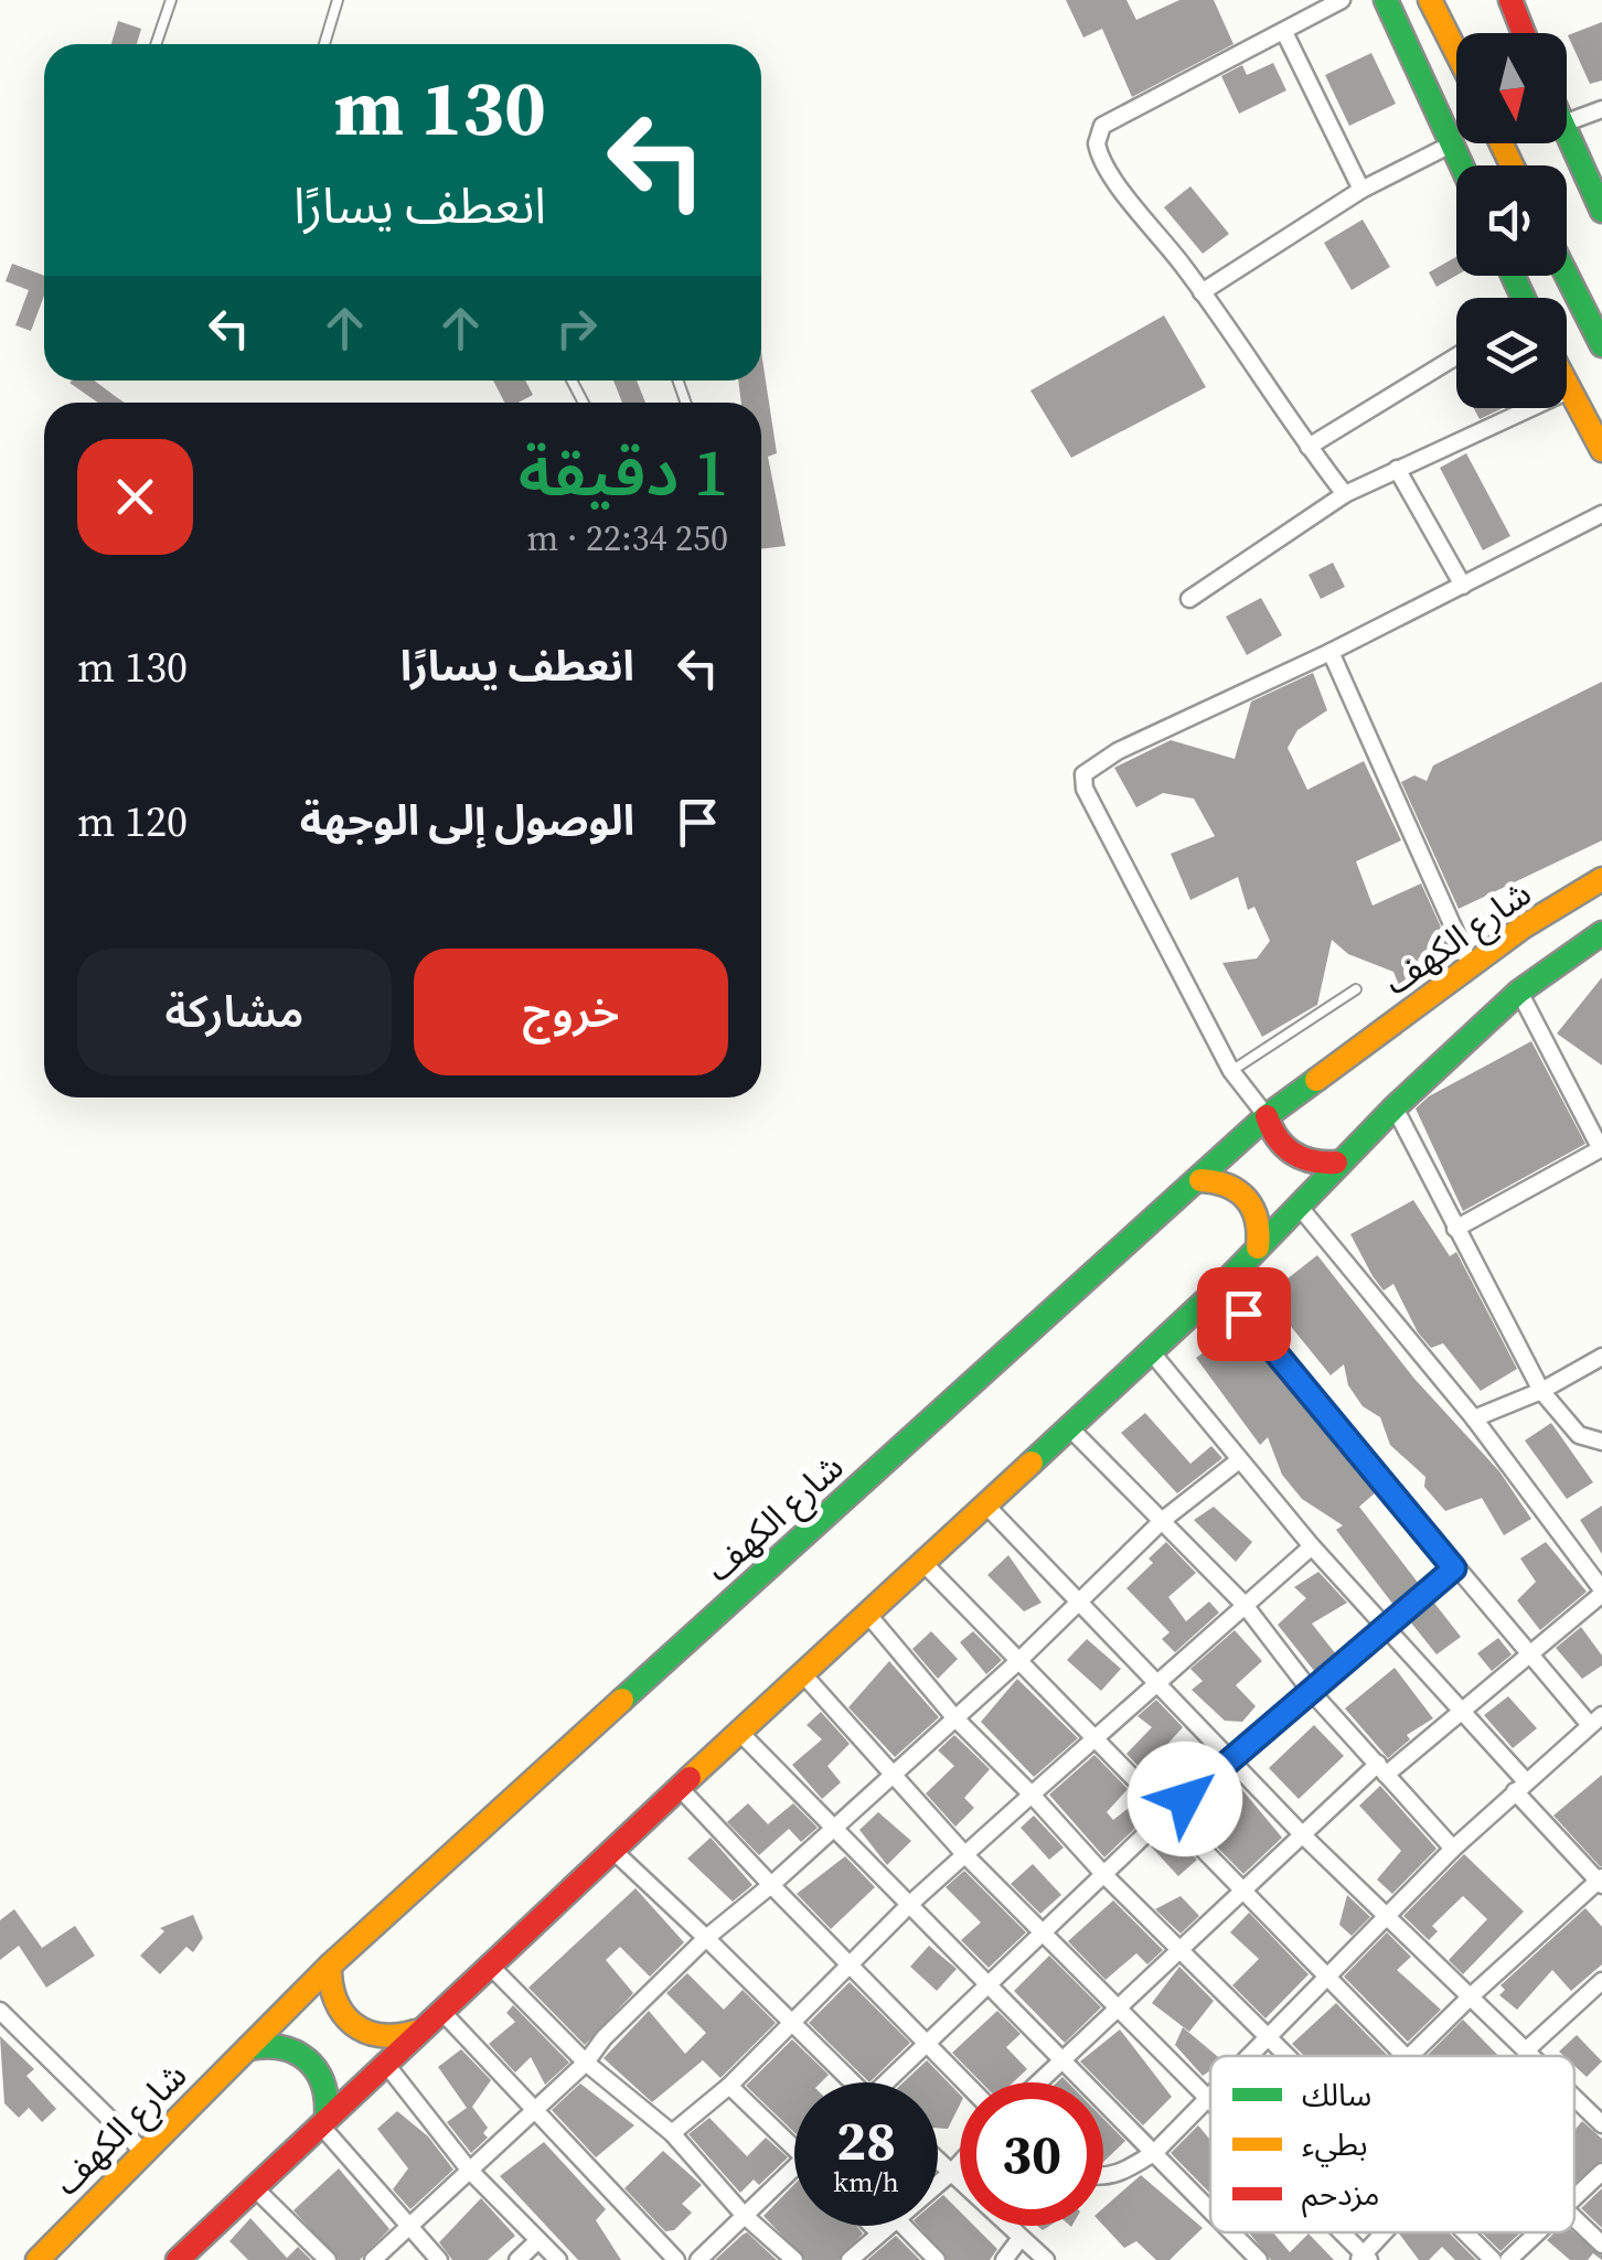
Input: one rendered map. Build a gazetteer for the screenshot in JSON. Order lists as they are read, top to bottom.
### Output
{
  "streets": {
    "main road": ["شارع الكهف"]
  },
  "legend": ["سالك", "بطيء", "مزدحم"],
  "north": "bottom",
  "page": {
    "turn": ["130 m", "انعطف يسارًا"],
    "heading": ["1 دقيقة", "250 m · 22:34"],
    "list": [
      {
        "name": "انعطف يسارًا",
        "value": "130 m"
      },
      {
        "name": "الوصول إلى الوجهة",
        "value": "120 m"
      }
    ],
    "buttons": ["خروج", "مشاركة"],
    "speed": "28 km/h",
    "limit": "30"
  }
}
